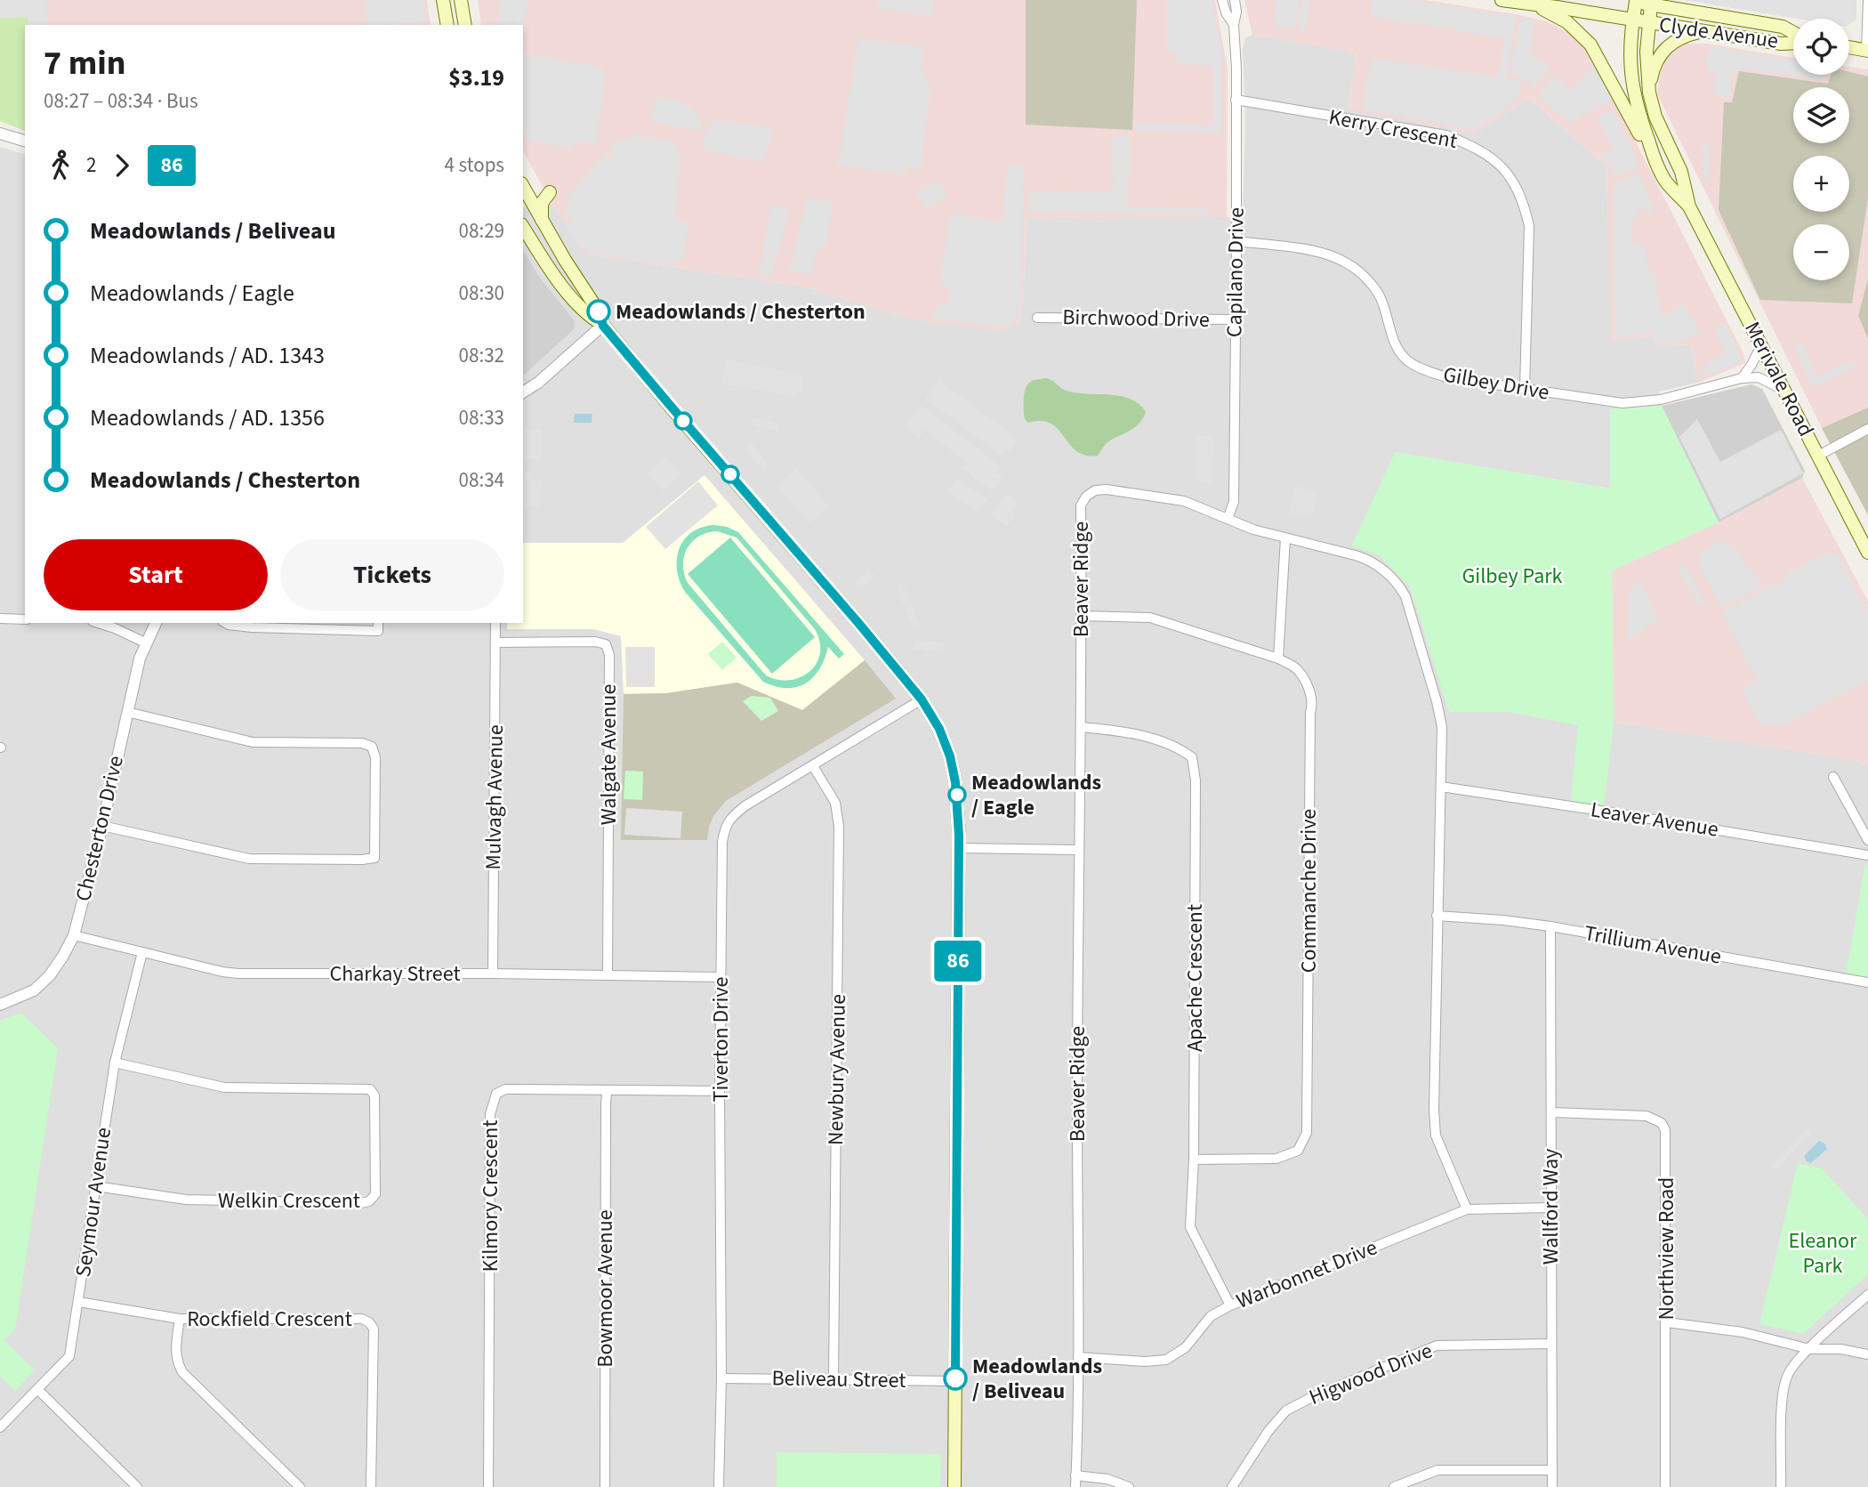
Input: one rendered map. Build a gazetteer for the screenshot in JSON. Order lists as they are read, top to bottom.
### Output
{
  "streets": {
    "main road": ["Clyde Avenue", "Merivale Road"],
    "street": [
      "Kerry Crescent",
      "Capilano Drive",
      "Birchwood Drive",
      "Gilbey Drive",
      "Beaver Ridge",
      "Walgate Avenue",
      "Mulvagh Avenue",
      "Leaver Avenue",
      "Chesterton Drive",
      "Commanche Drive",
      "Trillium Avenue",
      "Charkay Street",
      "Apache Crescent",
      "Tiverton Drive",
      "Newbury Avenue",
      "Kilmory Crescent",
      "Welkin Crescent",
      "Seymour Avenue",
      "Wallford Way",
      "Northview Road",
      "Warbonnet Drive",
      "Bowmoor Avenue",
      "Rockfield Crescent",
      "Higwood Drive",
      "Beliveau Street"
    ]
  },
  "crossings": [
    ["Clyde Avenue", "Merivale Road"],
    ["Kerry Crescent", "Capilano Drive"],
    ["Kerry Crescent", "Gilbey Drive"],
    ["Capilano Drive", "Birchwood Drive"],
    ["Capilano Drive", "Gilbey Drive"],
    ["Capilano Drive", "Beaver Ridge"],
    ["Merivale Road", "Gilbey Drive"],
    ["Beaver Ridge", "Leaver Avenue"],
    ["Beaver Ridge", "Trillium Avenue"],
    ["Beaver Ridge", "Apache Crescent"],
    ["Beaver Ridge", "Warbonnet Drive"],
    ["Walgate Avenue", "Mulvagh Avenue"],
    ["Walgate Avenue", "Charkay Street"],
    ["Mulvagh Avenue", "Charkay Street"],
    ["Chesterton Drive", "Charkay Street"],
    ["Commanche Drive", "Apache Crescent"],
    ["Trillium Avenue", "Wallford Way"],
    ["Charkay Street", "Tiverton Drive"],
    ["Charkay Street", "Seymour Avenue"],
    ["Apache Crescent", "Warbonnet Drive"],
    ["Tiverton Drive", "Newbury Avenue"],
    ["Tiverton Drive", "Kilmory Crescent"],
    ["Tiverton Drive", "Beliveau Street"],
    ["Newbury Avenue", "Beliveau Street"],
    ["Kilmory Crescent", "Bowmoor Avenue"],
    ["Welkin Crescent", "Seymour Avenue"],
    ["Seymour Avenue", "Rockfield Crescent"],
    ["Wallford Way", "Northview Road"],
    ["Wallford Way", "Warbonnet Drive"],
    ["Wallford Way", "Higwood Drive"]
  ],
  "parks": ["Gilbey Park", "Eleanor Park"],
  "places": ["Meadowlands / Chesterton", "Meadowlands / Eagle", "Meadowlands / Beliveau"],
  "lines": ["bus line 86"],
  "page": {
    "on_map": "86",
    "map_buttons": ["+", "−"],
    "heading": ["7 min", "08:27 – 08:34 · Bus", "$3.19"],
    "legs": ["2", "86", "4 stops"],
    "list": [
      {
        "name": "Meadowlands / Beliveau",
        "value": "08:29"
      },
      {
        "name": "Meadowlands / Eagle",
        "value": "08:30"
      },
      {
        "name": "Meadowlands / AD. 1343",
        "value": "08:32"
      },
      {
        "name": "Meadowlands / AD. 1356",
        "value": "08:33"
      },
      {
        "name": "Meadowlands / Chesterton",
        "value": "08:34"
      }
    ],
    "buttons": ["Start", "Tickets"]
  }
}
